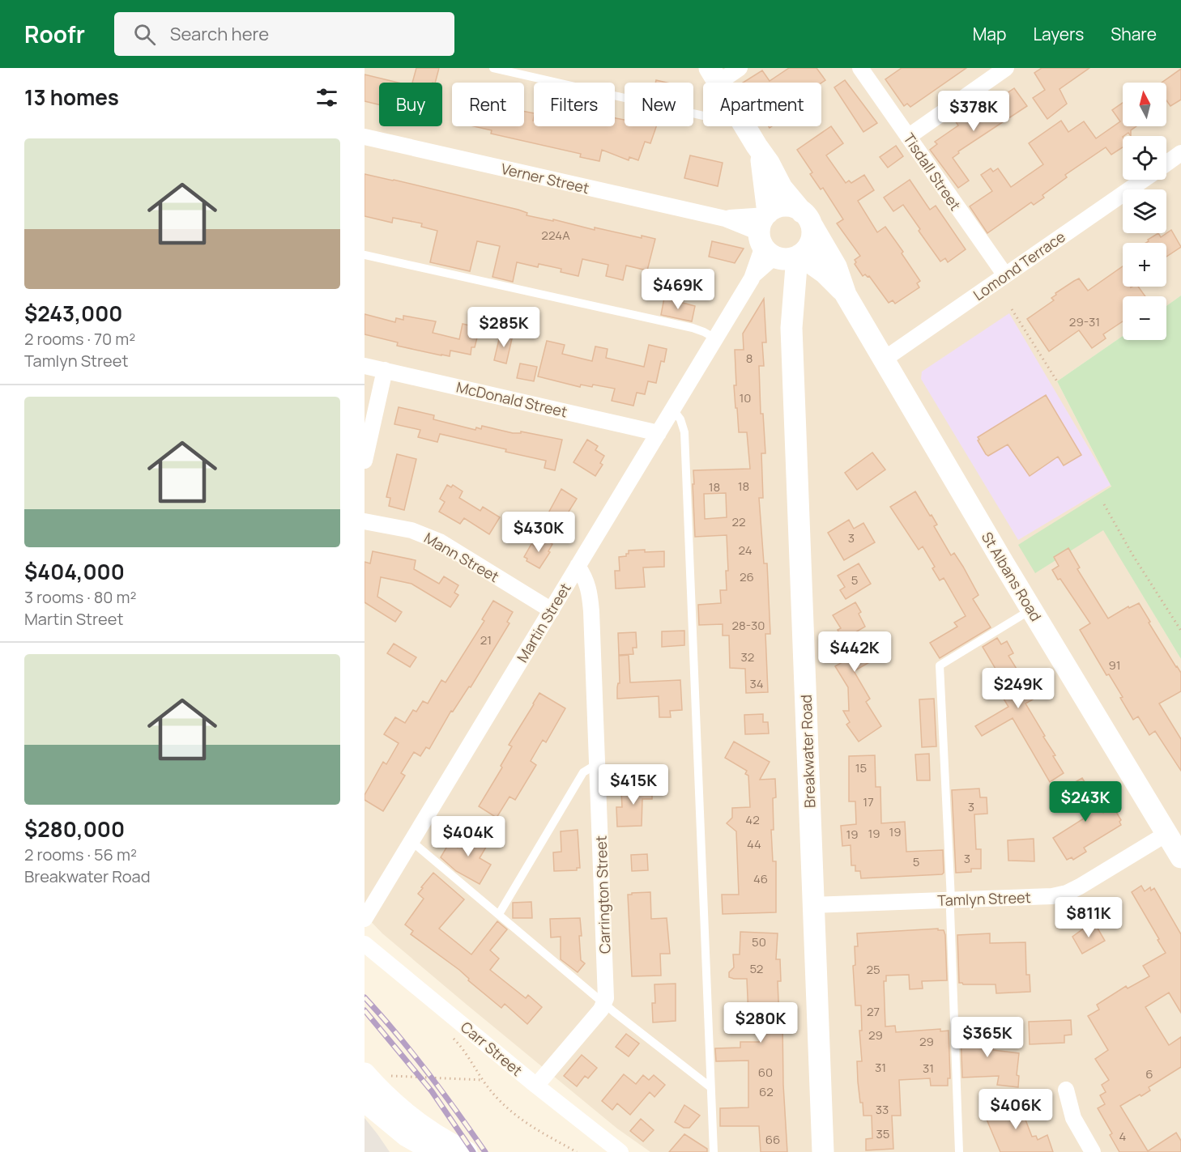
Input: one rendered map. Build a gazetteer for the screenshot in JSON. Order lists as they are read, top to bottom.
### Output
{
  "streets": {
    "street": [
      "Tisdall Street",
      "Verner Street",
      "Lomond Terrace",
      "McDonald Street",
      "Mann Street",
      "St Albans Road",
      "Martin Street",
      "Breakwater Road",
      "Carrington Street",
      "Tamlyn Street",
      "Carr Street"
    ]
  },
  "crossings": [
    ["Tisdall Street", "Lomond Terrace"],
    ["Verner Street", "St Albans Road"],
    ["Verner Street", "Martin Street"],
    ["Verner Street", "Breakwater Road"],
    ["Lomond Terrace", "St Albans Road"],
    ["McDonald Street", "Martin Street"],
    ["Mann Street", "Martin Street"],
    ["St Albans Road", "Martin Street"],
    ["St Albans Road", "Breakwater Road"],
    ["St Albans Road", "Tamlyn Street"],
    ["Martin Street", "Breakwater Road"],
    ["Martin Street", "Carrington Street"],
    ["Breakwater Road", "Tamlyn Street"]
  ],
  "house_numbers": [
    "224A",
    "29-31",
    "8",
    "10",
    "18",
    "18",
    "22",
    "3",
    "24",
    "26",
    "5",
    "28-30",
    "21",
    "32",
    "91",
    "34",
    "15",
    "17",
    "3",
    "42",
    "19",
    "19",
    "19",
    "44",
    "3",
    "5",
    "46",
    "50",
    "52",
    "25",
    "27",
    "29",
    "29",
    "31",
    "31",
    "60",
    "6",
    "62",
    "33",
    "35",
    "4",
    "66"
  ],
  "north": "top",
  "page": {
    "header": "Roofr",
    "search": "Search here",
    "nav": ["Map", "Layers", "Share"],
    "heading": "13 homes",
    "map_buttons": ["+", "−"],
    "chip": [
      "Buy",
      "Rent",
      "Filters",
      "New",
      "Apartment"
    ],
    "price": [
      "$378K",
      "$469K",
      "$285K",
      "$430K",
      "$442K",
      "$249K",
      "$415K",
      "$243K",
      "$404K",
      "$811K",
      "$280K",
      "$365K",
      "$406K"
    ],
    "list": [
      {
        "name": "$243,000",
        "note": "2 rooms · 70 m² · Tamlyn Street"
      },
      {
        "name": "$404,000",
        "note": "3 rooms · 80 m² · Martin Street"
      },
      {
        "name": "$280,000",
        "note": "2 rooms · 56 m² · Breakwater Road"
      }
    ]
  }
}
